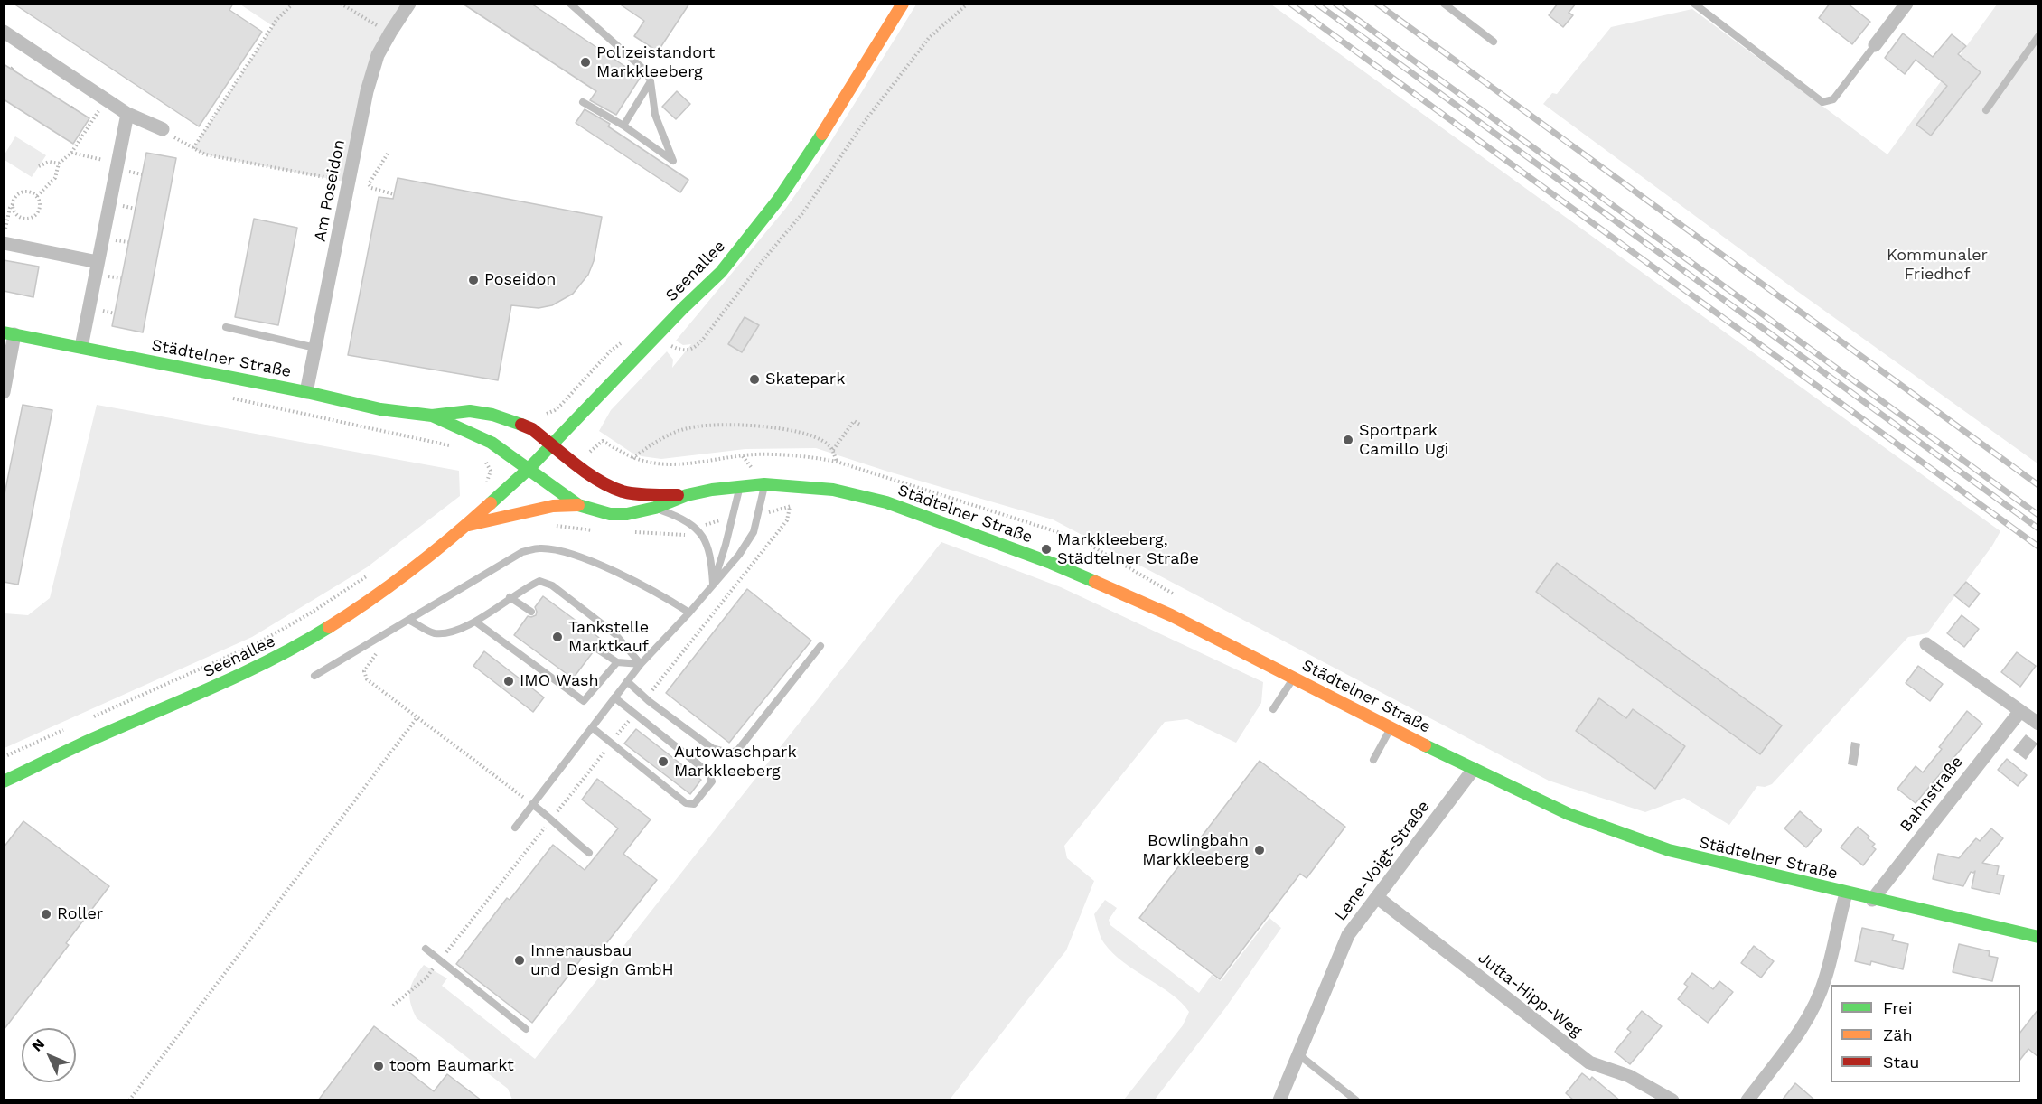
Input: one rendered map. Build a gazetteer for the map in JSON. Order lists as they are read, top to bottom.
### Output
{
  "streets": {
    "street": [
      "Am Poseidon",
      "Seenallee",
      "Städtelner Straße",
      "Bahnstraße",
      "Lene-Voigt-Straße",
      "Jutta-Hipp-Weg"
    ]
  },
  "crossings": [
    ["Am Poseidon", "Städtelner Straße"],
    ["Seenallee", "Städtelner Straße"],
    ["Städtelner Straße", "Bahnstraße"],
    ["Städtelner Straße", "Lene-Voigt-Straße"],
    ["Lene-Voigt-Straße", "Jutta-Hipp-Weg"]
  ],
  "parks": ["Kommunaler Friedhof"],
  "places": [
    "Polizeistandort Markkleeberg",
    "Poseidon",
    "Skatepark",
    "Sportpark Camillo Ugi",
    "Markkleeberg, Städtelner Straße",
    "Tankstelle Marktkauf",
    "IMO Wash",
    "Autowaschpark Markkleeberg",
    "Bowlingbahn Markkleeberg",
    "Roller",
    "Innenausbau und Design GmbH",
    "toom Baumarkt"
  ],
  "legend": ["Frei", "Zäh", "Stau"],
  "north": "top left"
}
